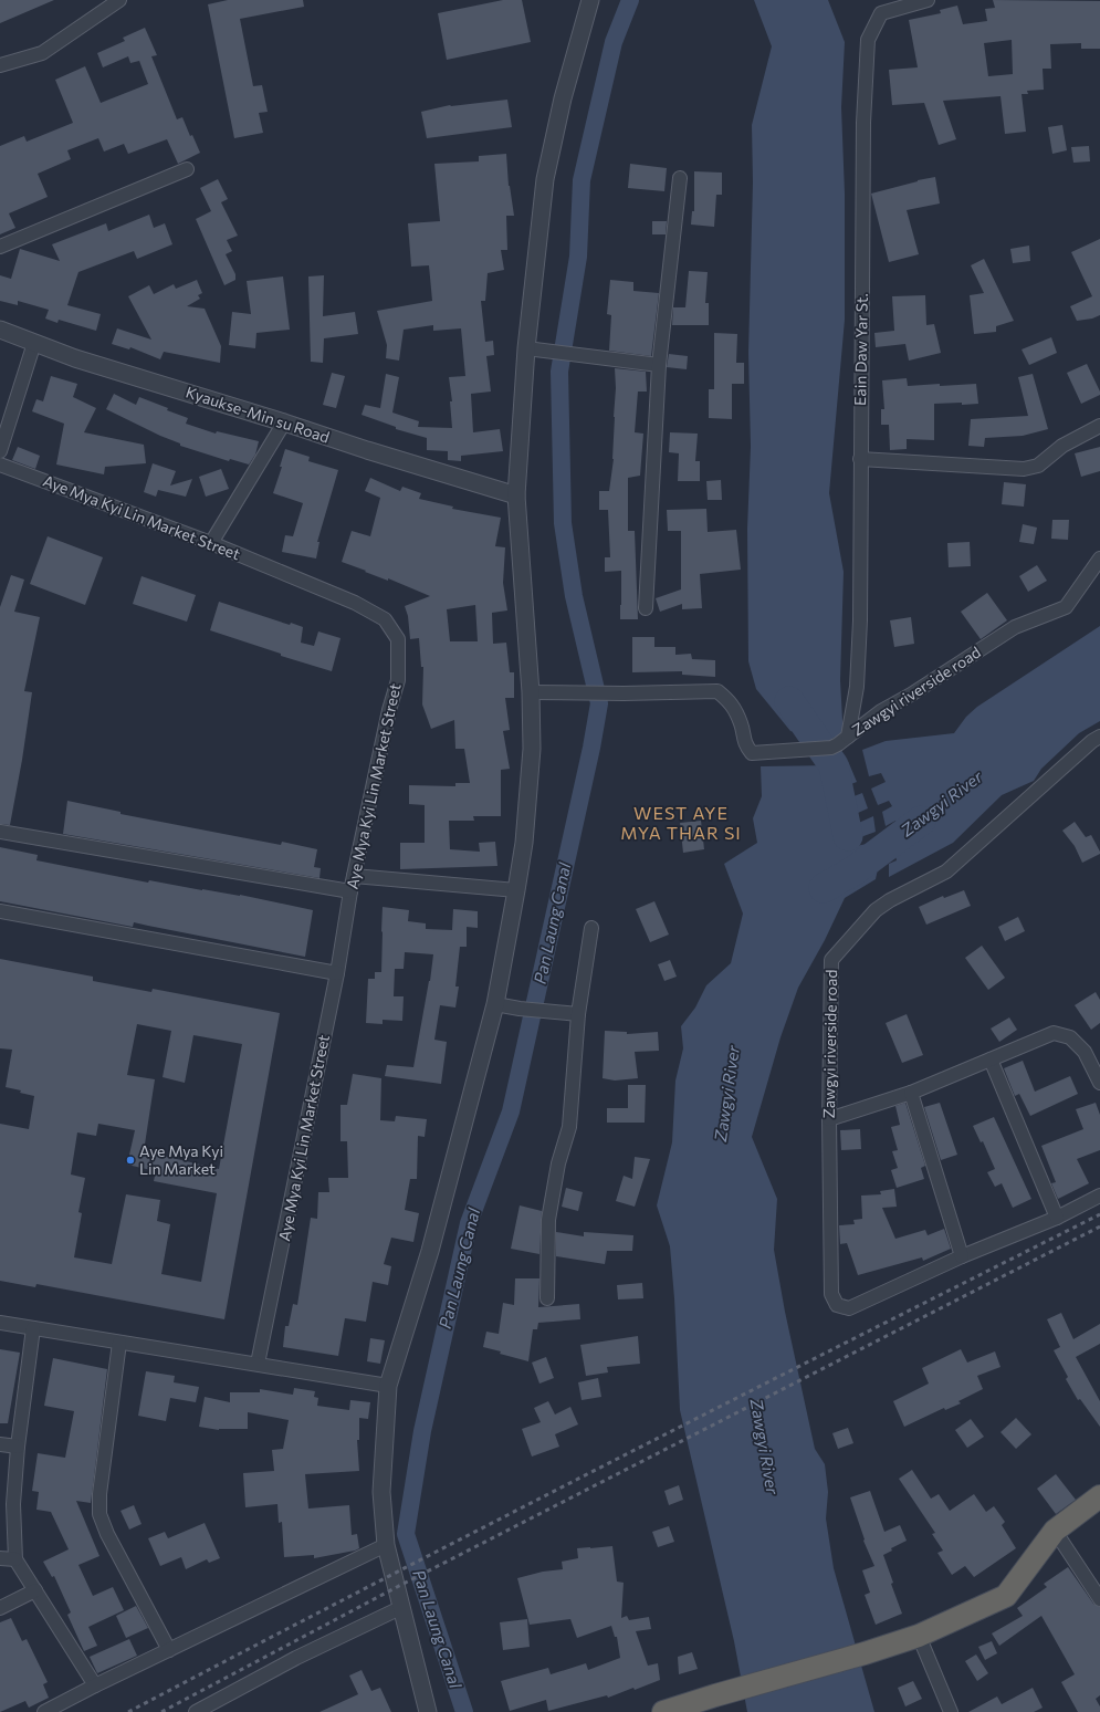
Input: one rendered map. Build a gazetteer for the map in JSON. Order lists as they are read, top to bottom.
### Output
{
  "streets": {
    "street": [
      "Eain Daw Yar St.",
      "Kyaukse-Min su Road",
      "Aye Mya Kyi Lin Market Street",
      "Zawgyi riverside road"
    ]
  },
  "crossings": [
    ["Eain Daw Yar St.", "Zawgyi riverside road"]
  ],
  "districts": ["WEST AYE MYA THAR SI"],
  "water": ["Zawgyi River", "Pan Laung Canal"],
  "places": ["Aye Mya Kyi Lin Market"]
}
